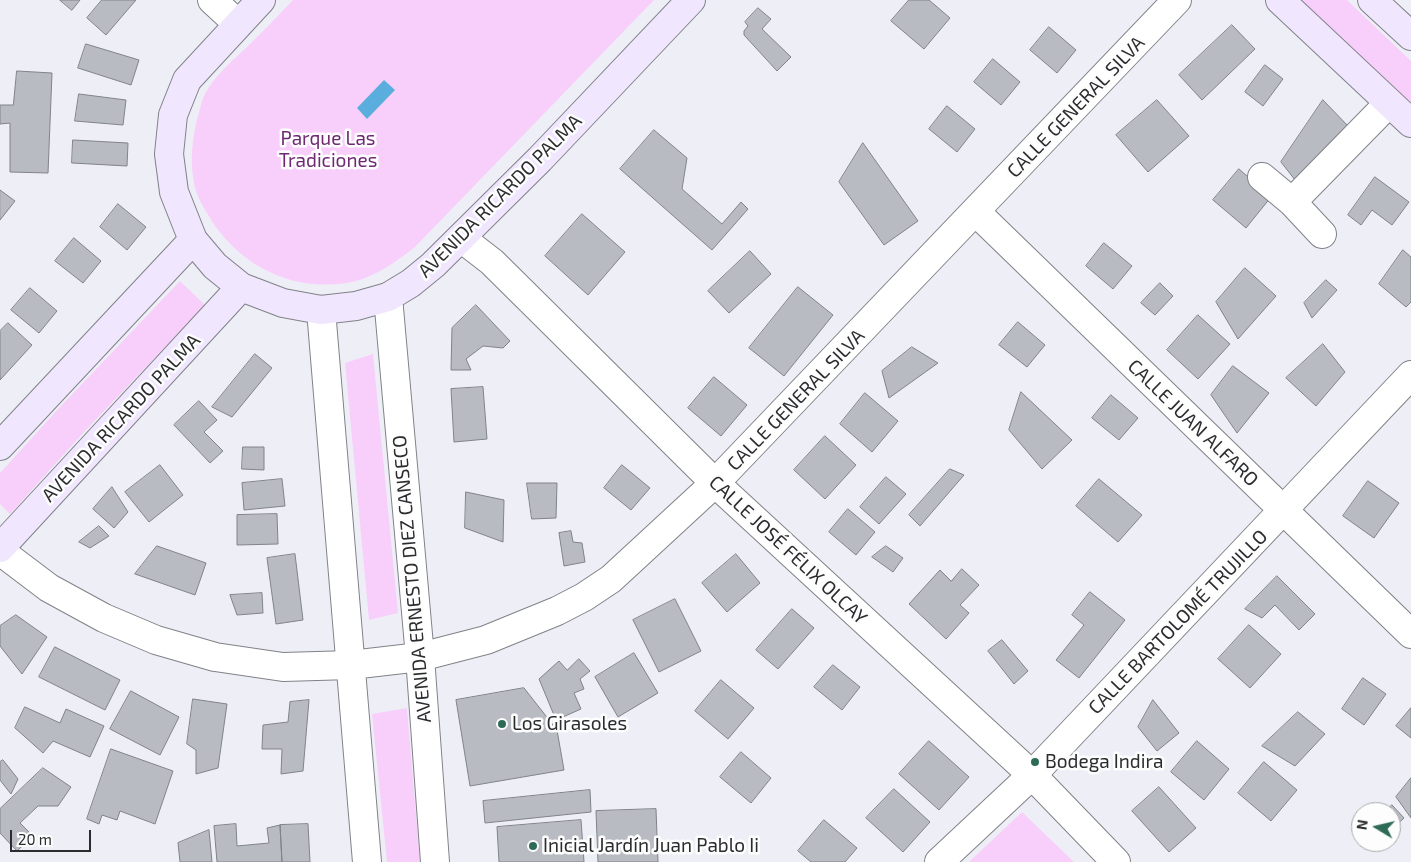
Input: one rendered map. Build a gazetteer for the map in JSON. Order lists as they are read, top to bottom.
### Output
{
  "streets": {
    "main road": ["AVENIDA RICARDO PALMA"],
    "street": [
      "CALLE GENERAL SILVA",
      "CALLE JUAN ALFARO",
      "CALLE JOSÉ FÉLIX OLCAY",
      "AVENIDA ERNESTO DIEZ CANSECO",
      "CALLE BARTOLOMÉ TRUJILLO"
    ]
  },
  "crossings": [
    ["CALLE GENERAL SILVA", "AVENIDA RICARDO PALMA"],
    ["CALLE GENERAL SILVA", "CALLE JUAN ALFARO"],
    ["CALLE GENERAL SILVA", "CALLE JOSÉ FÉLIX OLCAY"],
    ["CALLE GENERAL SILVA", "AVENIDA ERNESTO DIEZ CANSECO"],
    ["AVENIDA RICARDO PALMA", "CALLE JOSÉ FÉLIX OLCAY"],
    ["AVENIDA RICARDO PALMA", "AVENIDA ERNESTO DIEZ CANSECO"],
    ["CALLE JUAN ALFARO", "CALLE BARTOLOMÉ TRUJILLO"],
    ["CALLE JOSÉ FÉLIX OLCAY", "CALLE BARTOLOMÉ TRUJILLO"]
  ],
  "parks": ["Parque Las Tradiciones"],
  "places": ["Los Girasoles", "Bodega Indira", "Inicial Jardín Juan Pablo Ii"],
  "scale_bar": "20 m",
  "north": "left"
}
